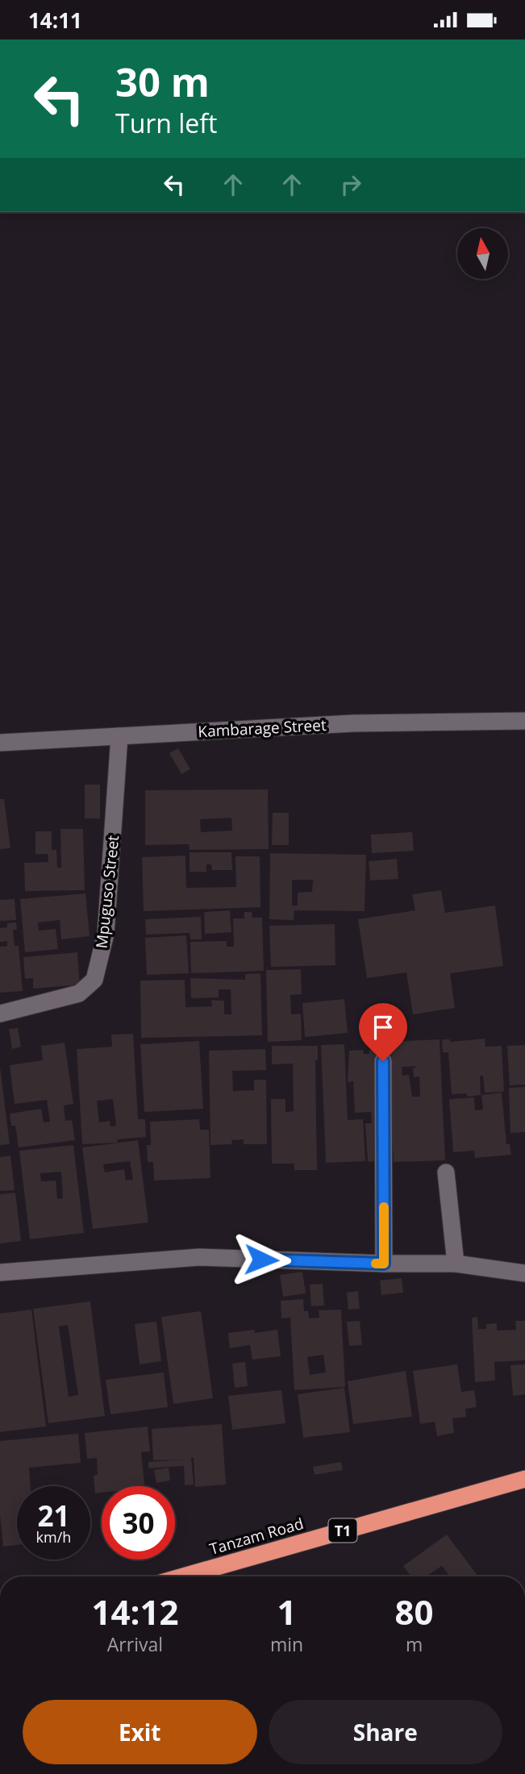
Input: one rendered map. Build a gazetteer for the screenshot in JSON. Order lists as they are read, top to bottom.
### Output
{
  "streets": {
    "highway": ["T1", "Tanzam Road"],
    "street": ["Kambarage Street", "Mpuguso Street"]
  },
  "crossings": [
    ["Kambarage Street", "Mpuguso Street"]
  ],
  "north": "top",
  "page": {
    "status": "14:11",
    "turn": ["30 m", "Turn left"],
    "speed": "21 km/h",
    "limit": "30",
    "eta": [
      "14:12",
      "Arrival",
      "1",
      "min",
      "80",
      "m"
    ],
    "buttons": ["Exit", "Share"]
  }
}
